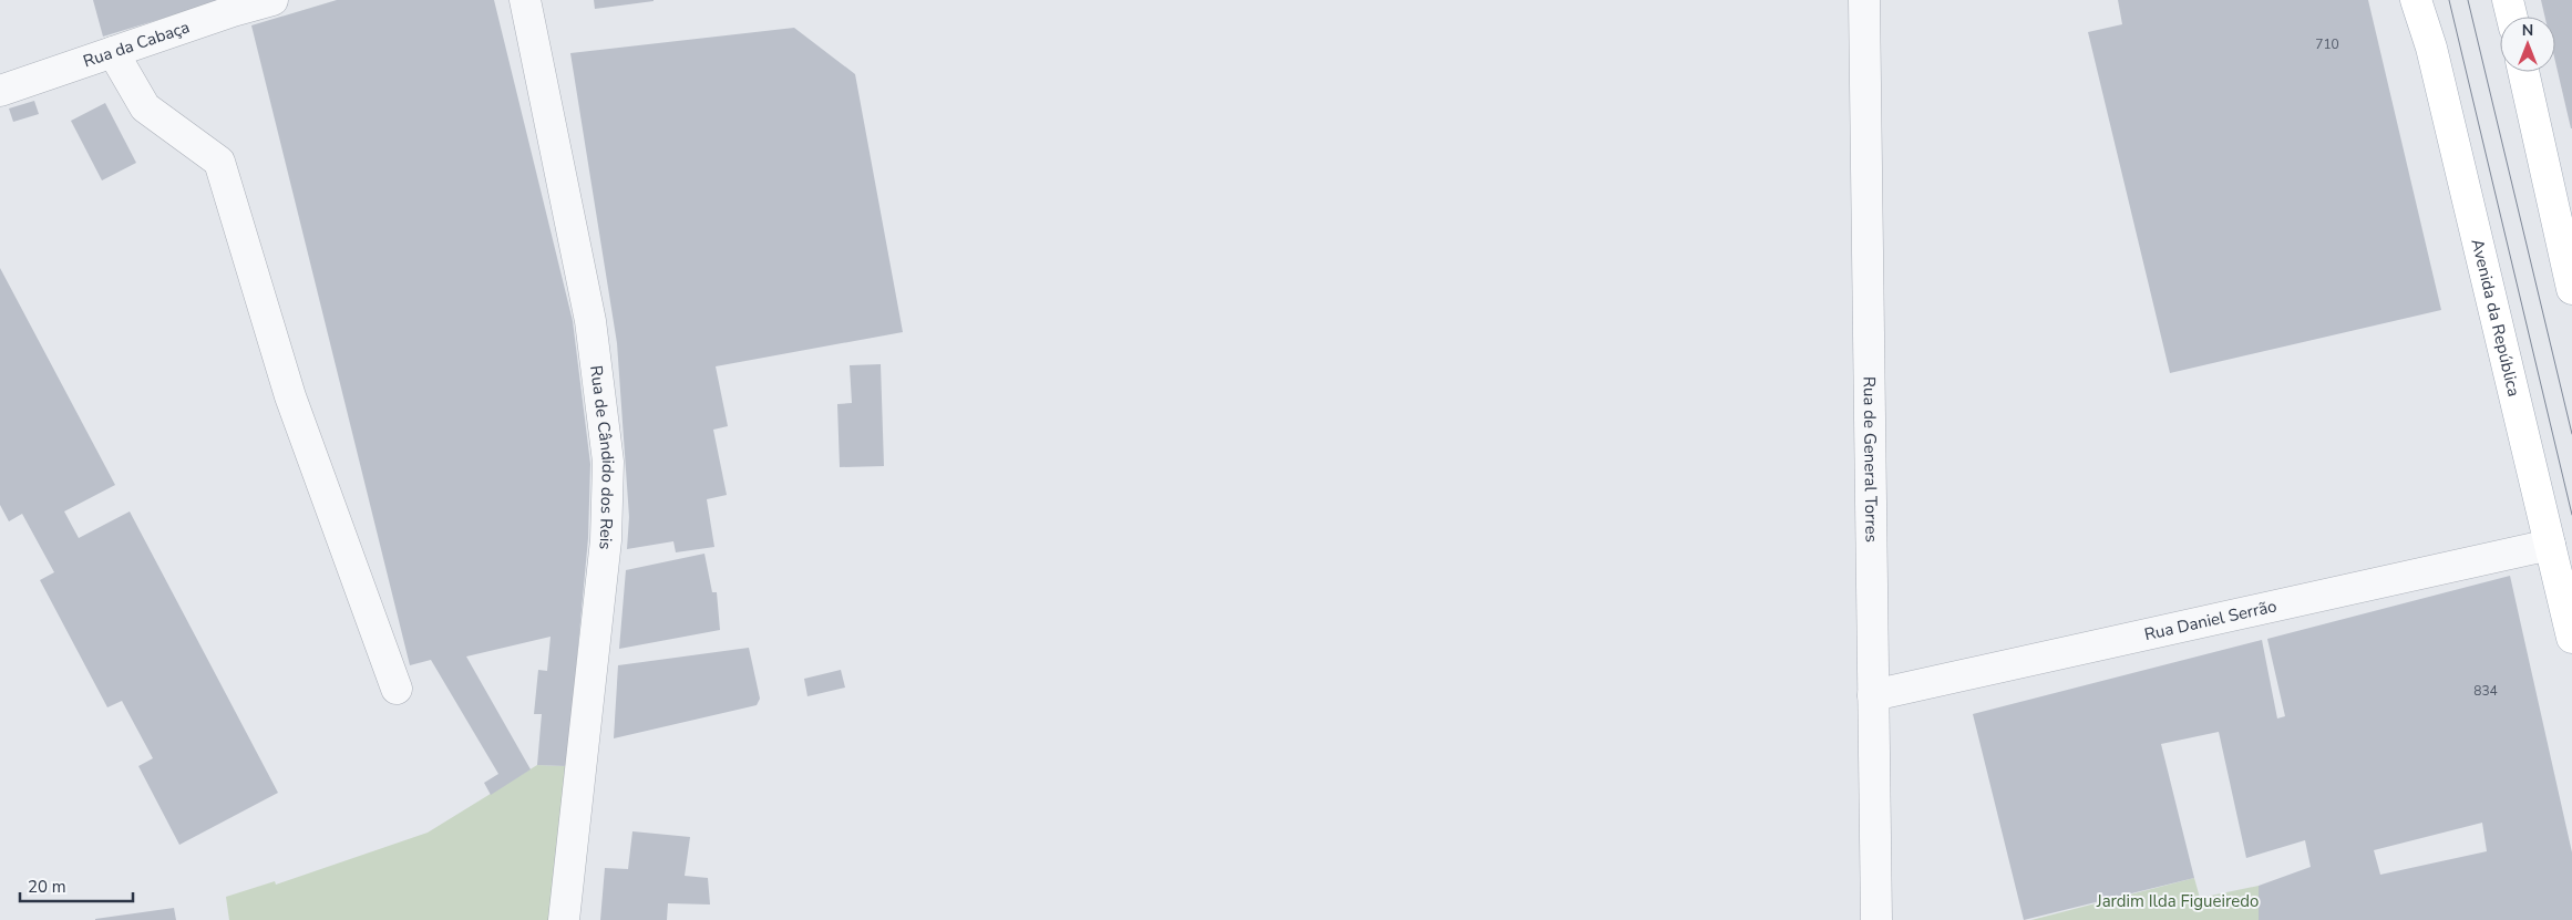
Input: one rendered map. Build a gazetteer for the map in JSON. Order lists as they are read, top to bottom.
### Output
{
  "streets": {
    "main road": ["Avenida da República"],
    "street": [
      "Rua da Cabaça",
      "Rua de Cândido dos Reis",
      "Rua de General Torres",
      "Rua Daniel Serrão"
    ]
  },
  "crossings": [
    ["Avenida da República", "Rua Daniel Serrão"],
    ["Rua de General Torres", "Rua Daniel Serrão"]
  ],
  "parks": ["Jardim Ilda Figueiredo"],
  "house_numbers": ["710", "834"],
  "scale_bar": "20 m",
  "north": "top"
}
